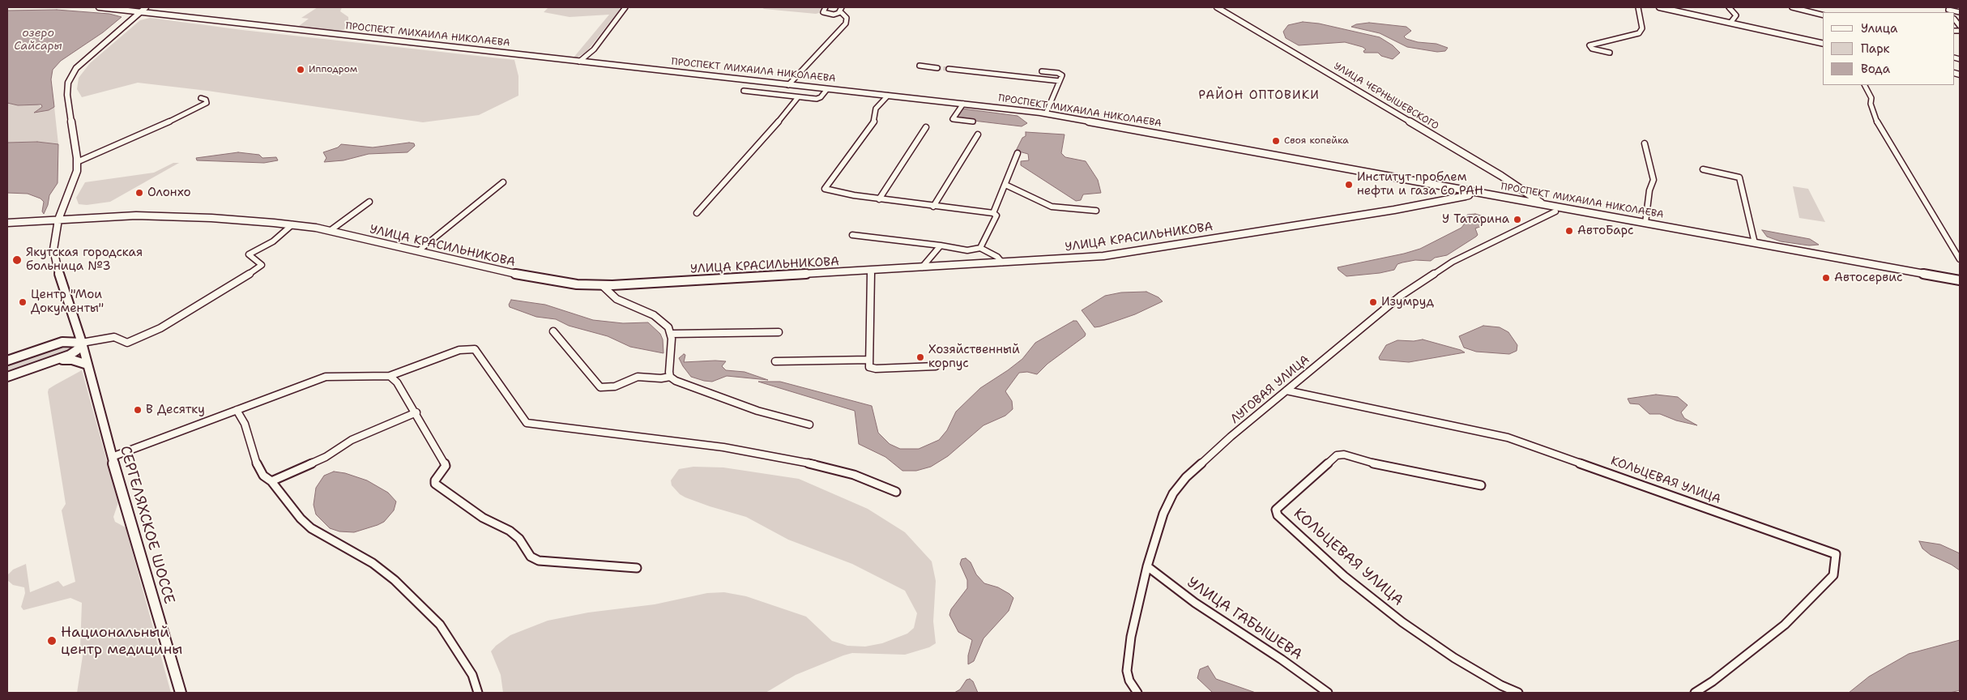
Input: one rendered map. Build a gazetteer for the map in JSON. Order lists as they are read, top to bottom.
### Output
{
  "streets": {
    "main road": [
      "ПРОСПЕКТ МИХАИЛА НИКОЛАЕВА",
      "УЛИЦА ЧЕРНЫШЕВСКОГО",
      "УЛИЦА КРАСИЛЬНИКОВА",
      "СЕРГЕЛЯХСКОЕ ШОССЕ"
    ],
    "street": ["ЛУГОВАЯ УЛИЦА", "КОЛЬЦЕВАЯ УЛИЦА", "УЛИЦА ГАБЫШЕВА"]
  },
  "crossings": [
    ["ПРОСПЕКТ МИХАИЛА НИКОЛАЕВА", "УЛИЦА ЧЕРНЫШЕВСКОГО"],
    ["ПРОСПЕКТ МИХАИЛА НИКОЛАЕВА", "УЛИЦА КРАСИЛЬНИКОВА"],
    ["ПРОСПЕКТ МИХАИЛА НИКОЛАЕВА", "ЛУГОВАЯ УЛИЦА"],
    ["ПРОСПЕКТ МИХАИЛА НИКОЛАЕВА", "СЕРГЕЛЯХСКОЕ ШОССЕ"],
    ["УЛИЦА ЧЕРНЫШЕВСКОГО", "ЛУГОВАЯ УЛИЦА"],
    ["УЛИЦА КРАСИЛЬНИКОВА", "СЕРГЕЛЯХСКОЕ ШОССЕ"],
    ["ЛУГОВАЯ УЛИЦА", "КОЛЬЦЕВАЯ УЛИЦА"],
    ["ЛУГОВАЯ УЛИЦА", "УЛИЦА ГАБЫШЕВА"]
  ],
  "districts": ["РАЙОН ОПТОВИКИ"],
  "water": ["озеро Сайсары"],
  "places": [
    "Ипподром",
    "Своя копейка",
    "Институт проблем нефти и газа Со РАН",
    "Олонхо",
    "У Татарина",
    "АвтоБарс",
    "Якутская городская больница №3",
    "Автосервис",
    "Центр \"Мои Документы\"",
    "Изумруд",
    "Хозяйственный корпус",
    "В Десятку",
    "Национальный центр медицины"
  ],
  "legend": ["Улица", "Парк", "Вода"]
}
